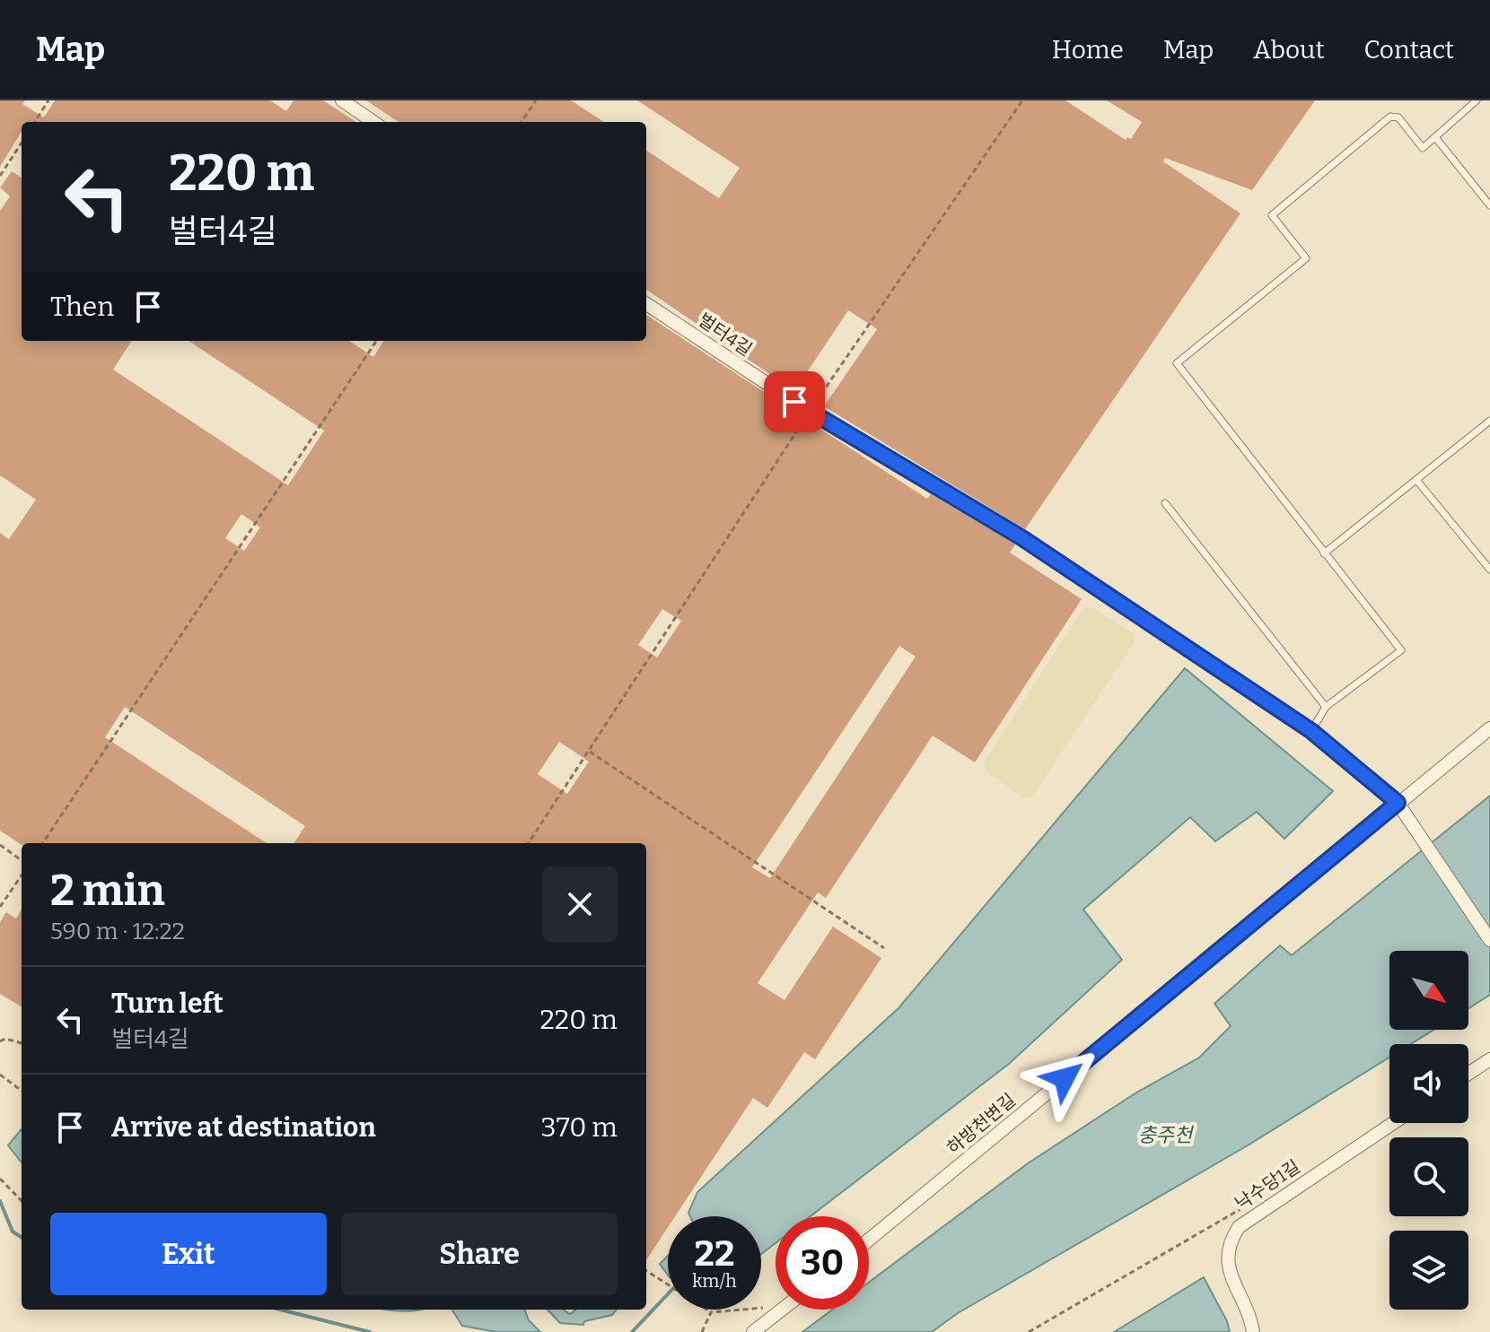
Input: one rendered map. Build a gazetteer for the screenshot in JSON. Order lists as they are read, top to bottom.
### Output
{
  "streets": {
    "street": ["벌터4길", "하방천변길", "낙수당1길"]
  },
  "crossings": [
    ["벌터4길", "하방천변길"]
  ],
  "water": ["충주천"],
  "north": "bottom right",
  "page": {
    "header": "Map",
    "nav": [
      "Home",
      "Map",
      "About",
      "Contact"
    ],
    "turn": ["220 m", "벌터4길"],
    "then": "Then",
    "heading": ["2 min", "590 m · 12:22"],
    "list": [
      {
        "name": "Turn left",
        "note": "벌터4길",
        "value": "220 m"
      },
      {
        "name": "Arrive at destination",
        "value": "370 m"
      }
    ],
    "buttons": ["Exit", "Share"],
    "speed": "22 km/h",
    "limit": "30"
  }
}
